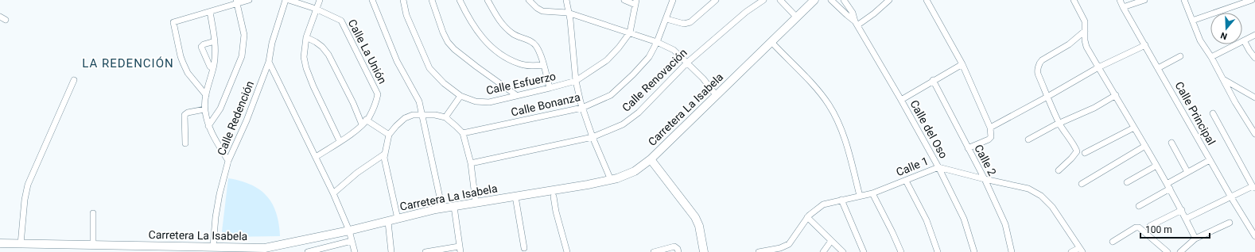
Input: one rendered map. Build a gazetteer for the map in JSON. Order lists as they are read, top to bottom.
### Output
{
  "streets": {
    "main road": ["Carretera La Isabela"],
    "street": [
      "Calle La Unión",
      "Calle Renovación",
      "Calle Esfuerzo",
      "Calle Bonanza",
      "Calle Principal",
      "Calle Redención",
      "Calle del Oso",
      "Calle 2",
      "Calle 1"
    ]
  },
  "crossings": [
    ["Carretera La Isabela", "Calle Redención"],
    ["Calle del Oso", "Calle 1"],
    ["Calle 2", "Calle 1"]
  ],
  "districts": ["LA REDENCIÓN"],
  "scale_bar": "100 m",
  "north": "bottom"
}
